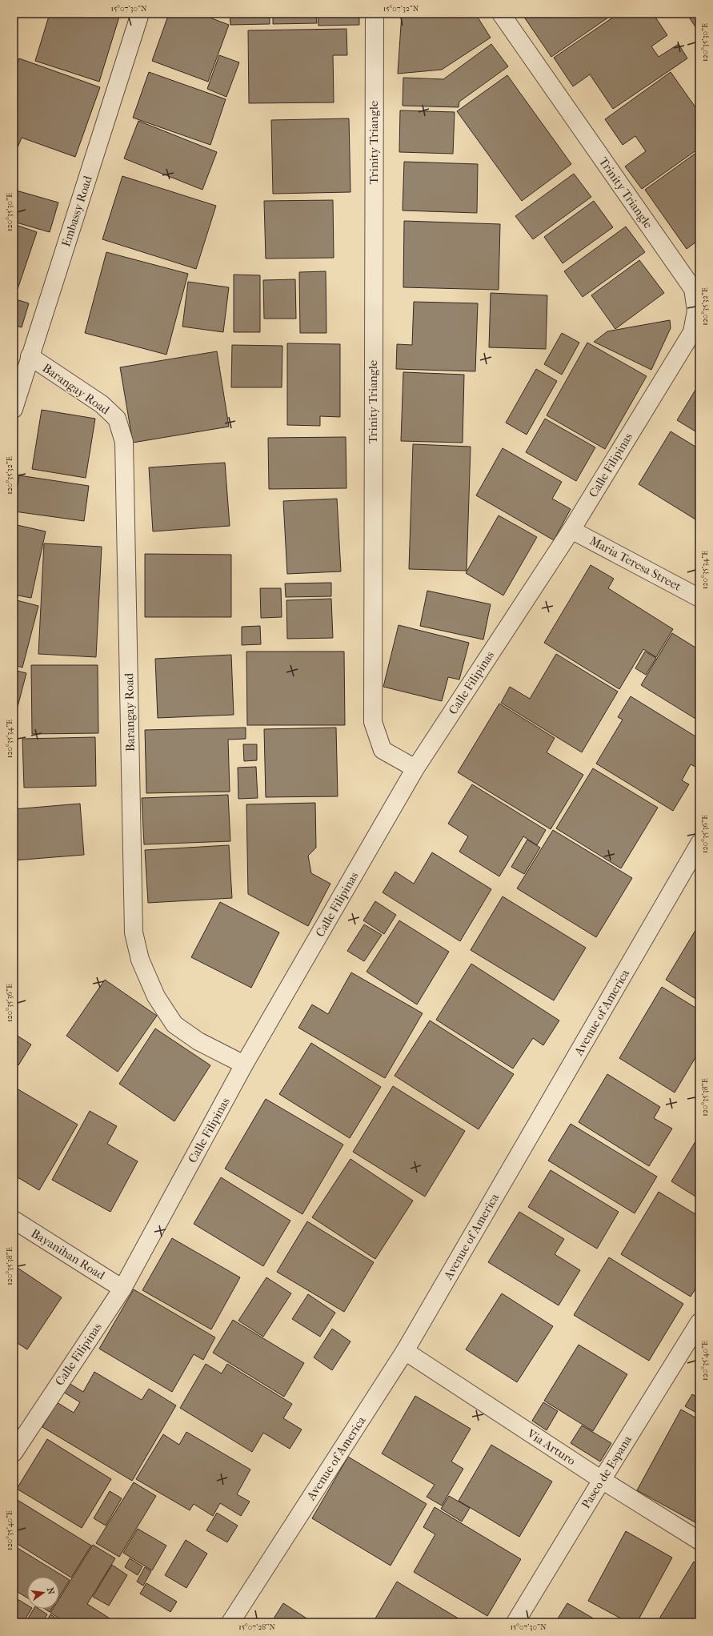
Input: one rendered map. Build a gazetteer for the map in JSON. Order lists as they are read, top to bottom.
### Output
{
  "streets": {
    "street": [
      "Trinity Triangle",
      "Embassy Road",
      "Barangay Road",
      "Calle Filipinas",
      "Maria Teresa Street",
      "Avenue of America",
      "Bayanihan Road",
      "Via Arturo",
      "Paseo de Espana"
    ]
  },
  "crossings": [
    ["Trinity Triangle", "Calle Filipinas"],
    ["Embassy Road", "Barangay Road"],
    ["Barangay Road", "Calle Filipinas"],
    ["Calle Filipinas", "Maria Teresa Street"],
    ["Calle Filipinas", "Bayanihan Road"],
    ["Avenue of America", "Via Arturo"],
    ["Via Arturo", "Paseo de Espana"]
  ],
  "north": "right",
  "coordinates": [
    "15°07'30\"N",
    "15°07'32\"N",
    "120°35'30\"E",
    "120°35'32\"E",
    "120°35'34\"E",
    "120°35'36\"E",
    "120°35'38\"E",
    "120°35'40\"E",
    "15°07'28\"N"
  ]
}
